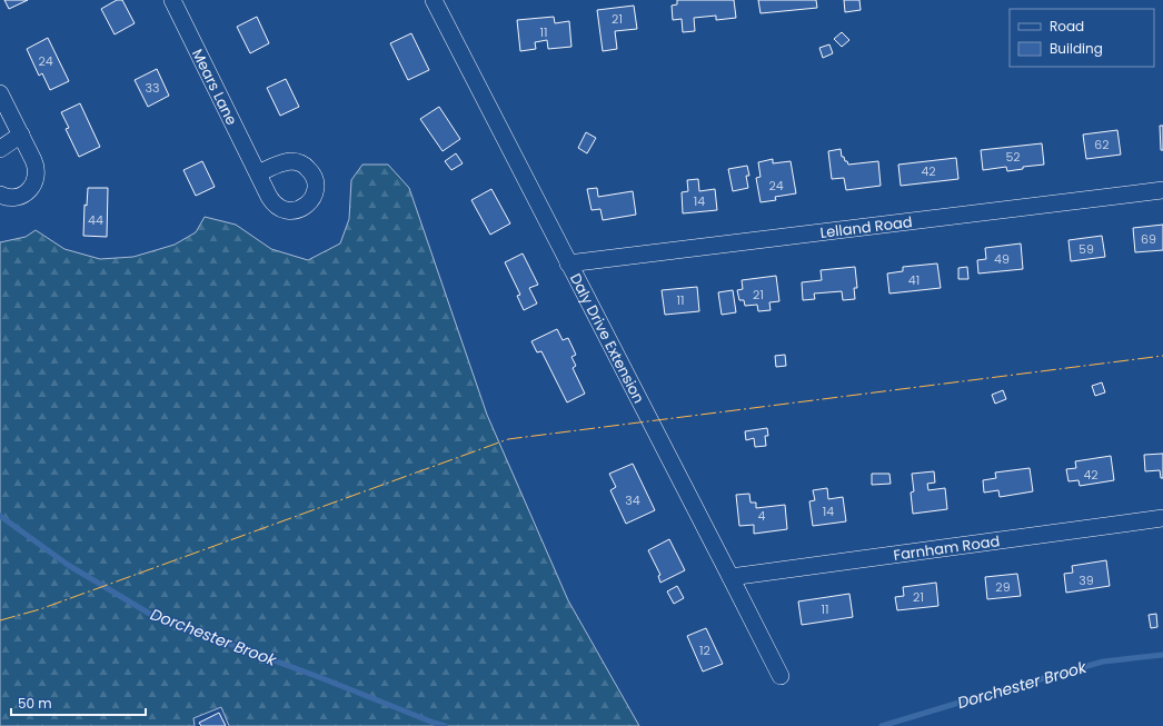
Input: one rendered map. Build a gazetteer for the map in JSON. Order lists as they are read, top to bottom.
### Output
{
  "streets": {
    "street": [
      "Mears Lane",
      "Lelland Road",
      "Daly Drive Extension",
      "Farnham Road"
    ]
  },
  "crossings": [
    ["Lelland Road", "Daly Drive Extension"],
    ["Daly Drive Extension", "Farnham Road"]
  ],
  "water": ["Dorchester Brook"],
  "house_numbers": [
    "21",
    "11",
    "24",
    "33",
    "62",
    "52",
    "42",
    "24",
    "14",
    "44",
    "69",
    "59",
    "49",
    "41",
    "21",
    "11",
    "42",
    "34",
    "14",
    "4",
    "39",
    "29",
    "21",
    "11",
    "12"
  ],
  "legend": ["Road", "Building"],
  "scale_bar": "50 m"
}
